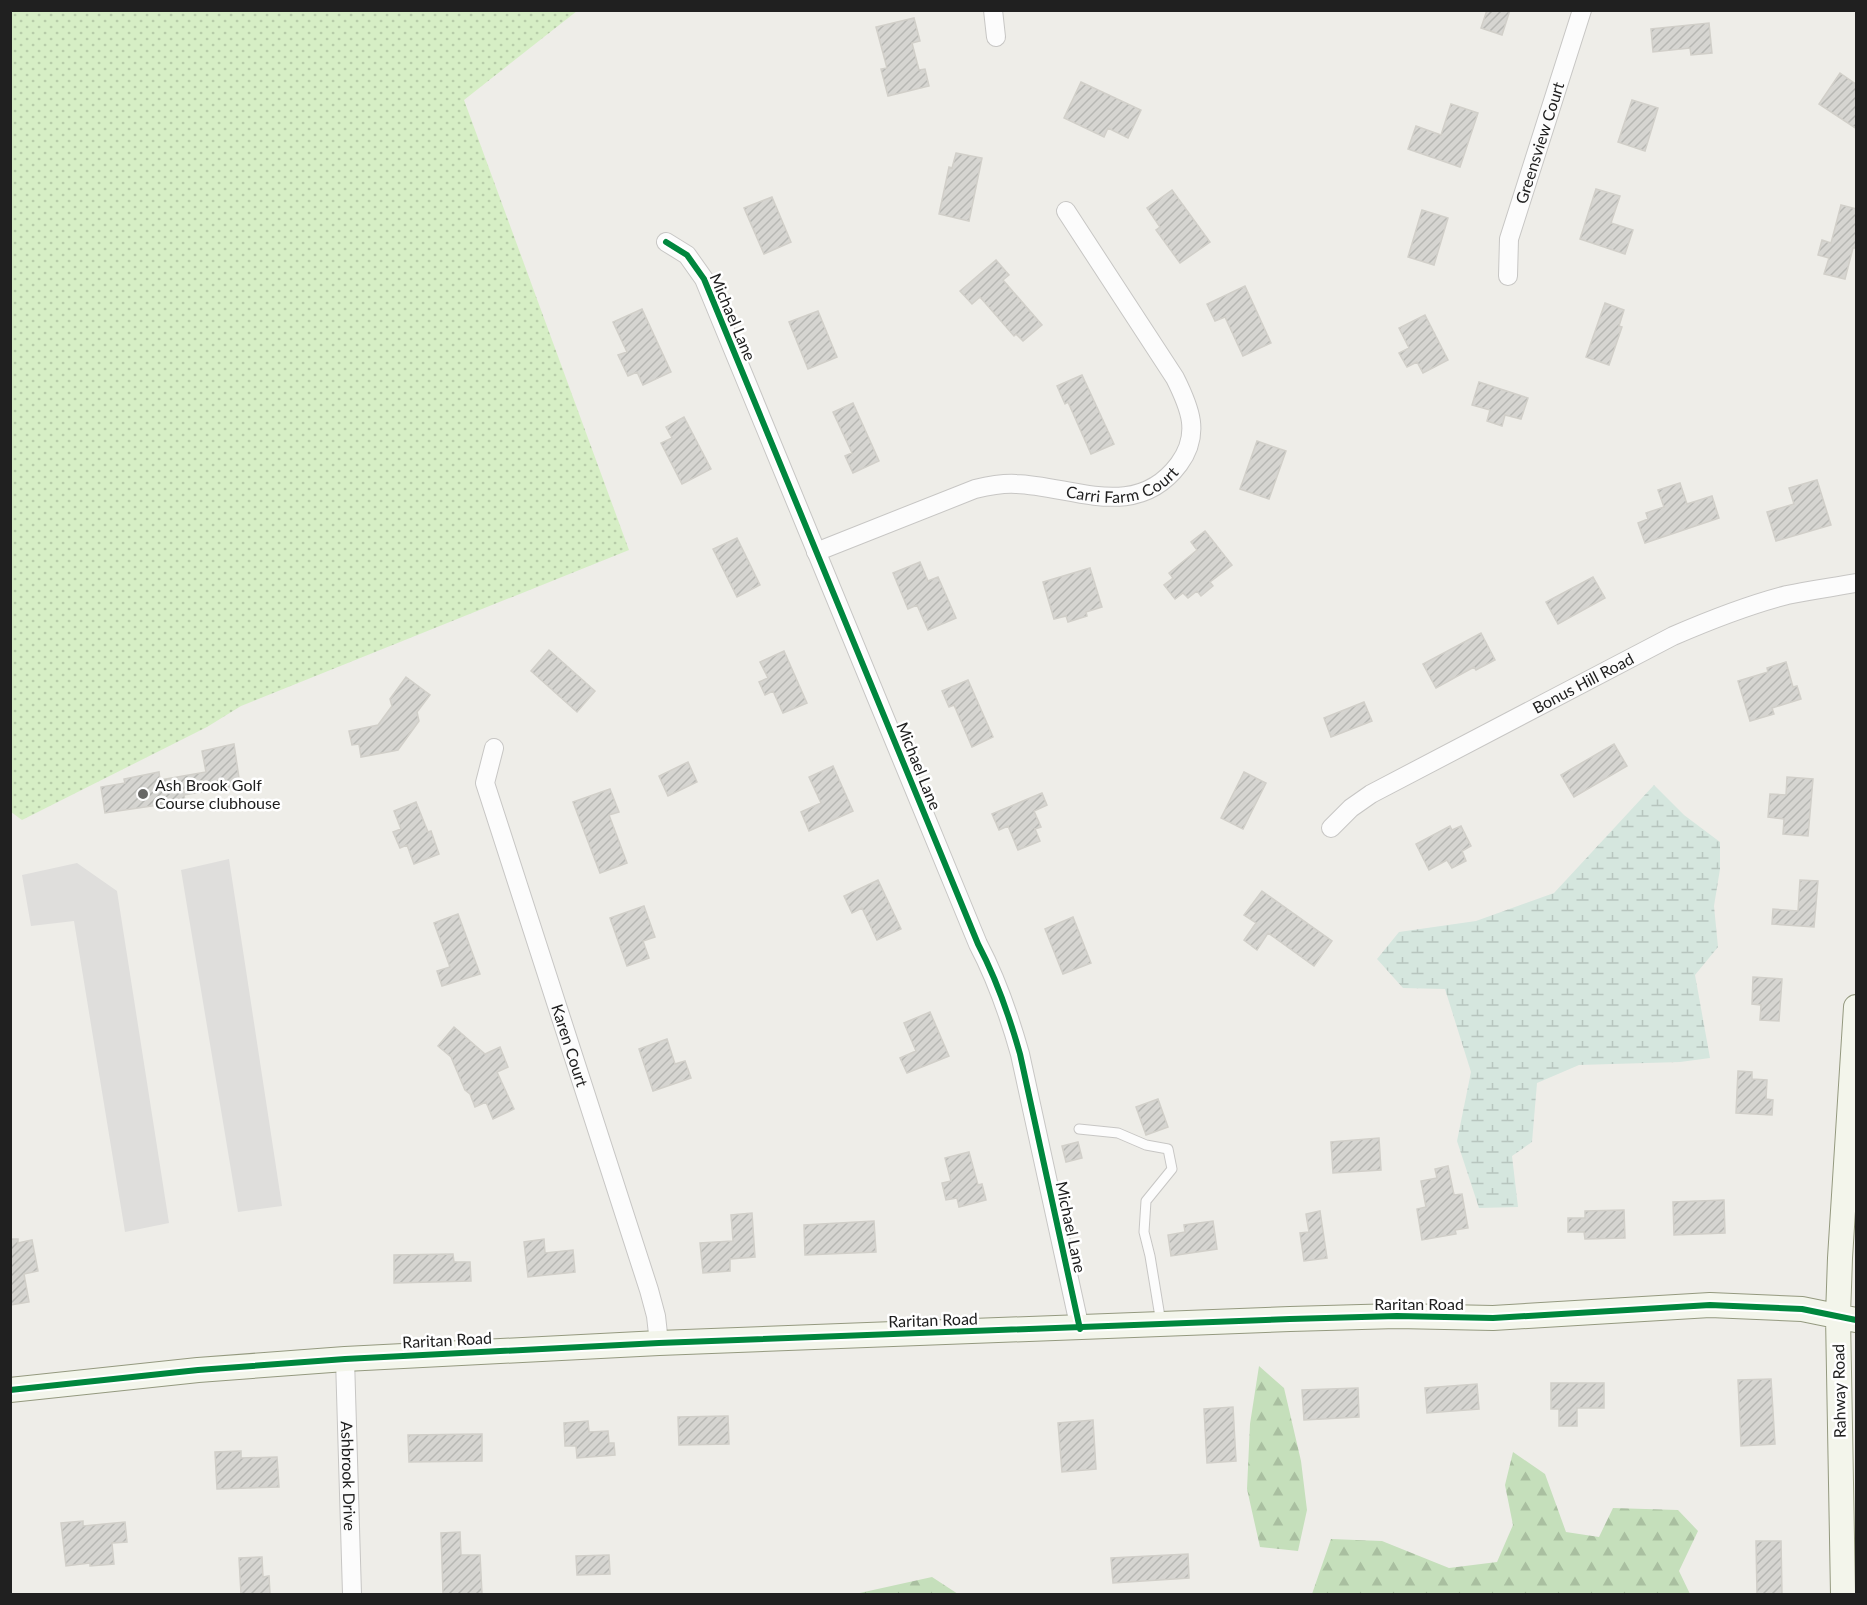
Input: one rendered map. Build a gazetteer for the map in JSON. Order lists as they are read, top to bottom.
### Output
{
  "streets": {
    "street": [
      "Greensview Court",
      "Michael Lane",
      "Carri Farm Court",
      "Bonus Hill Road",
      "Karen Court",
      "Raritan Road",
      "Rahway Road",
      "Ashbrook Drive"
    ]
  },
  "crossings": [
    ["Michael Lane", "Carri Farm Court"],
    ["Michael Lane", "Raritan Road"],
    ["Karen Court", "Raritan Road"],
    ["Raritan Road", "Rahway Road"],
    ["Raritan Road", "Ashbrook Drive"]
  ],
  "places": ["Ash Brook Golf Course clubhouse"]
}
